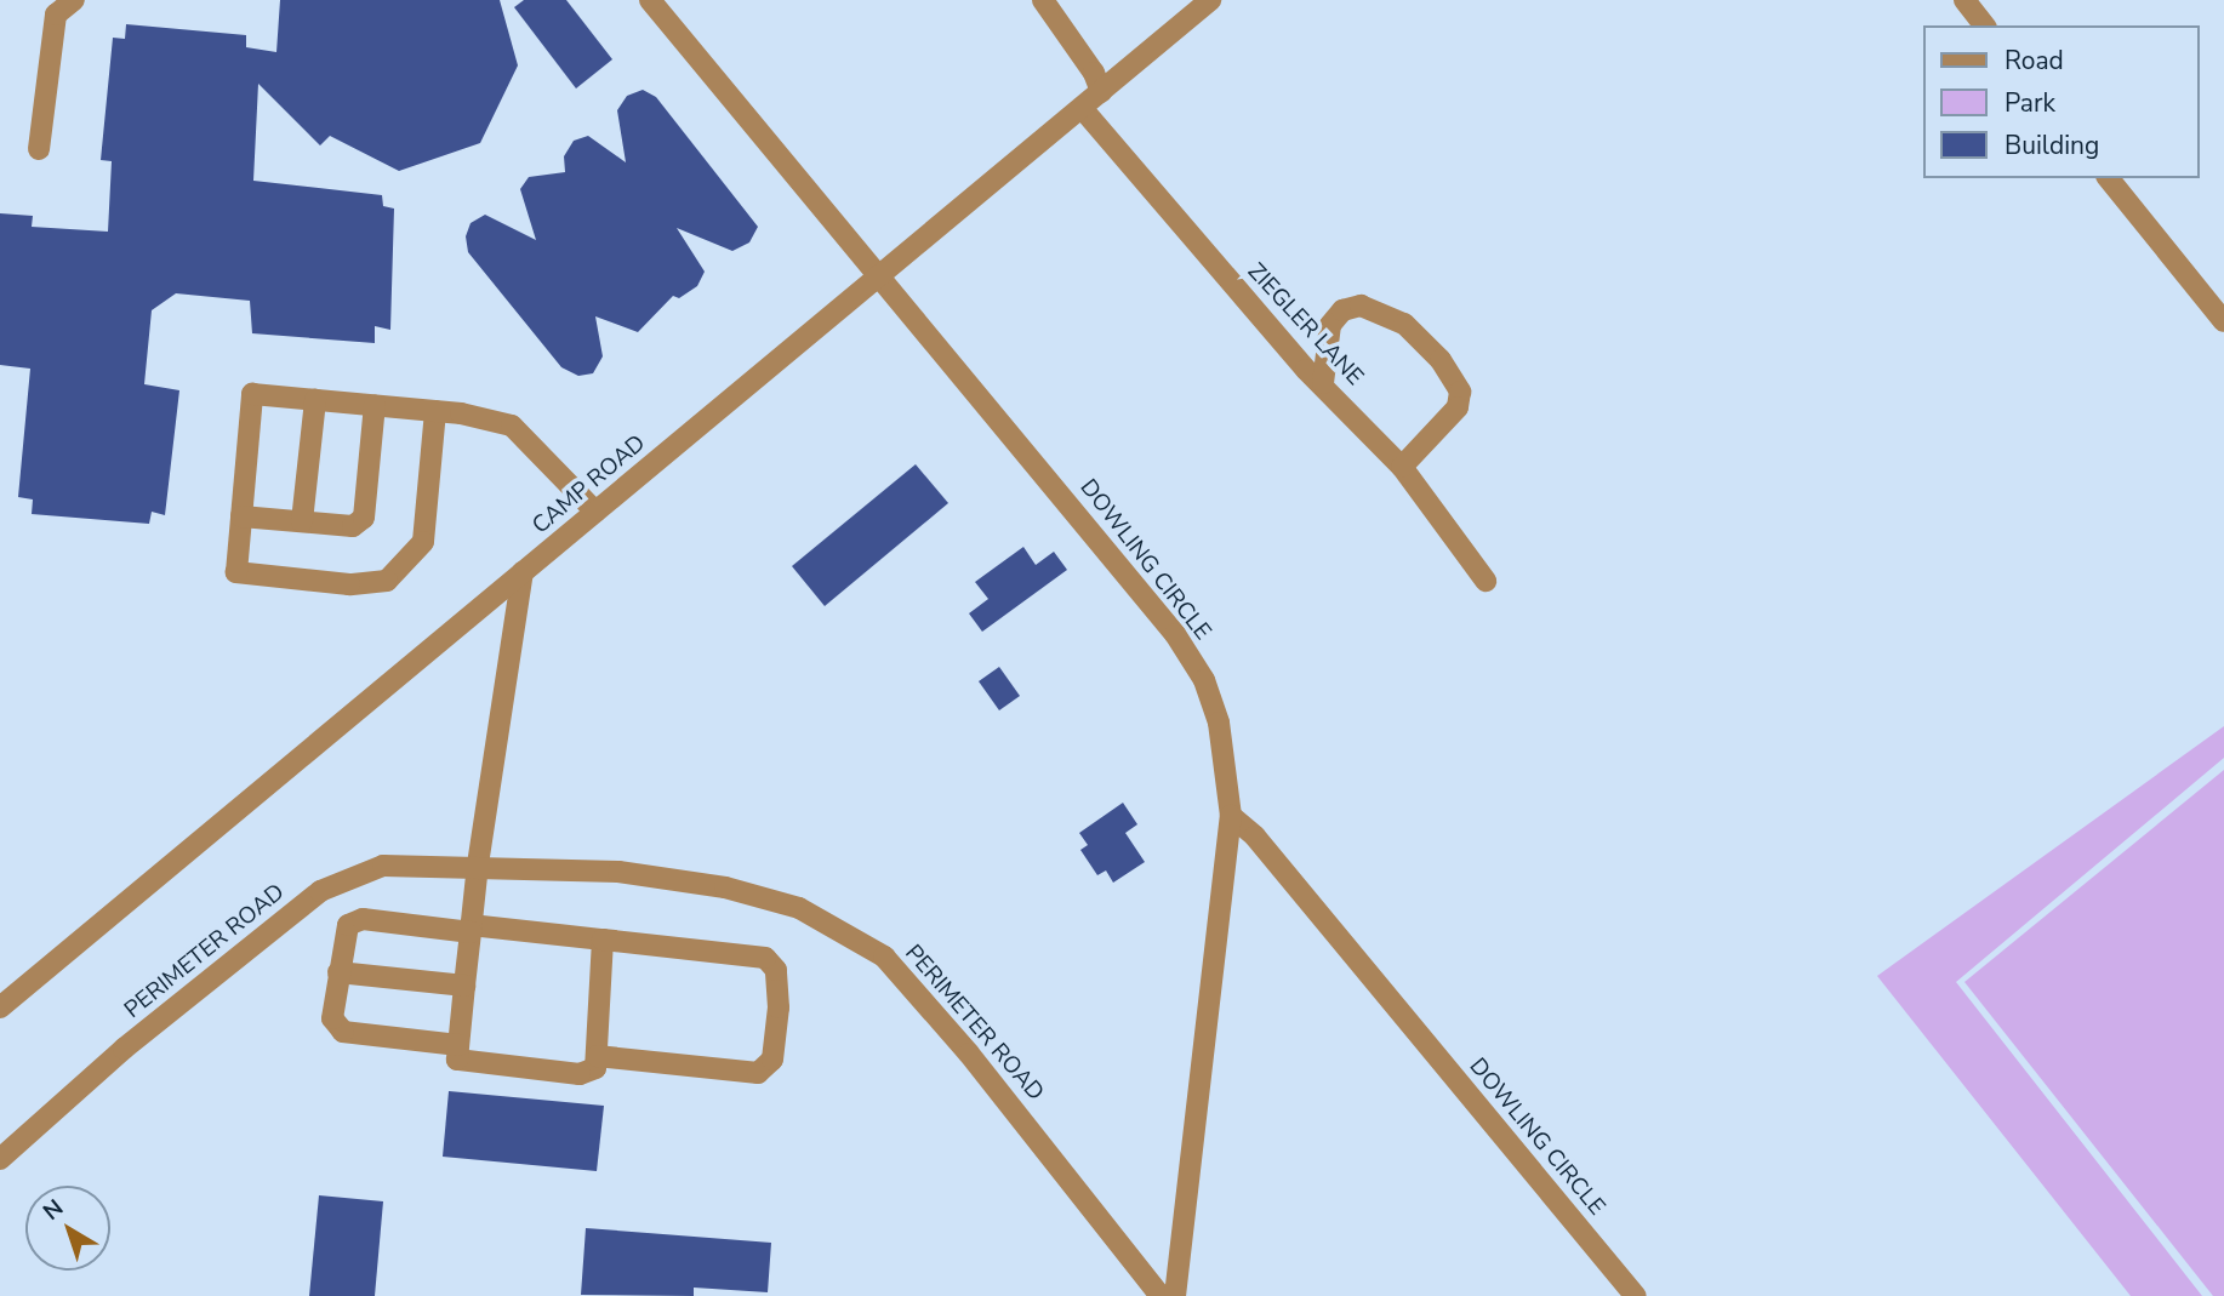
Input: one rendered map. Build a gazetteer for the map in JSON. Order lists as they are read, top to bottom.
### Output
{
  "streets": {
    "street": [
      "ZIEGLER LANE",
      "CAMP ROAD",
      "DOWLING CIRCLE",
      "PERIMETER ROAD"
    ]
  },
  "crossings": [
    ["ZIEGLER LANE", "CAMP ROAD"],
    ["CAMP ROAD", "DOWLING CIRCLE"]
  ],
  "legend": ["Road", "Park", "Building"],
  "north": "top left"
}
